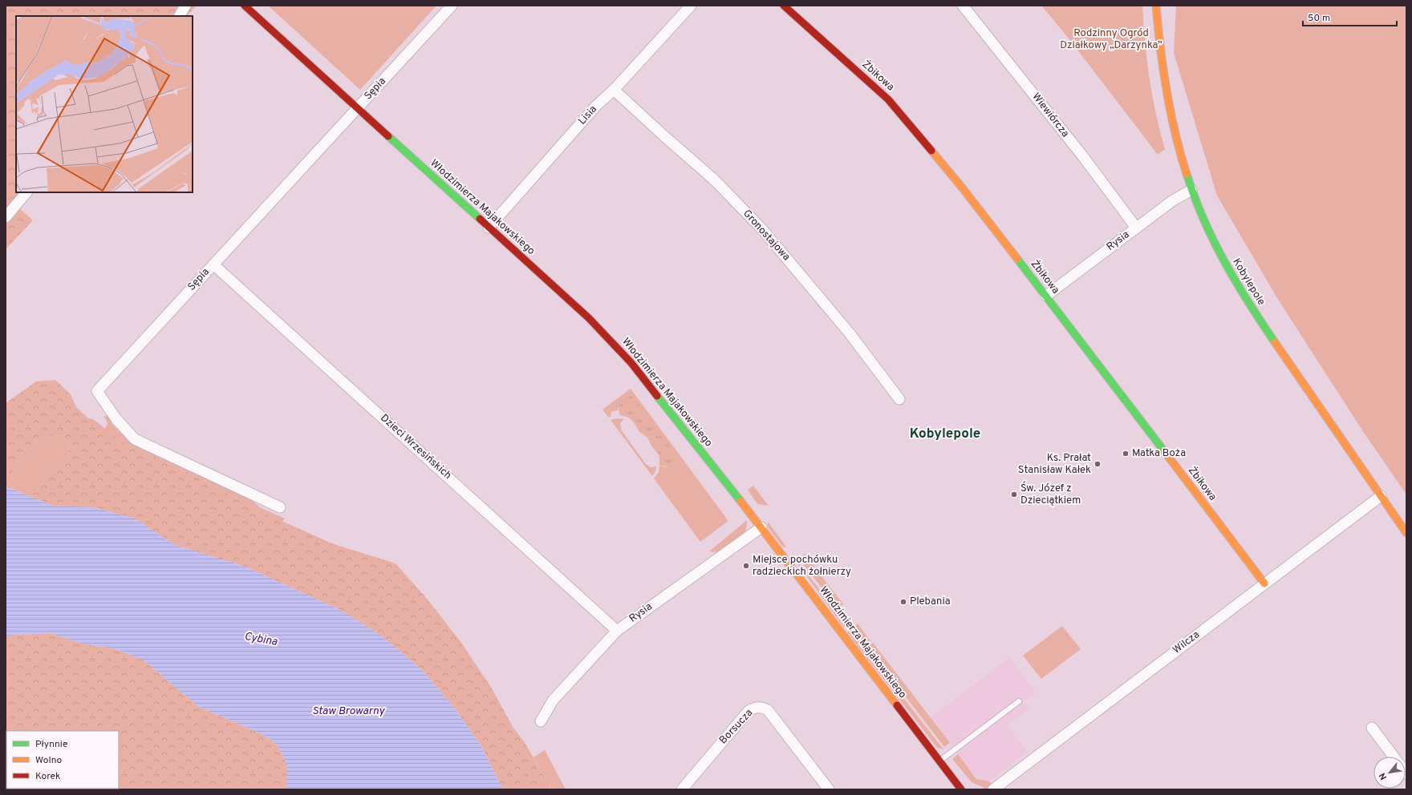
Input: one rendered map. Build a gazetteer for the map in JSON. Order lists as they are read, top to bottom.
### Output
{
  "streets": {
    "street": [
      "Żbikowa",
      "Sępia",
      "Lisia",
      "Wiewiórcza",
      "Włodzimierza Majakowskiego",
      "Gronostajowa",
      "Rysia",
      "Kobylepole",
      "Dzieci Wrzesińskich",
      "Wilcza",
      "Borsucza"
    ]
  },
  "crossings": [
    ["Żbikowa", "Rysia"],
    ["Żbikowa", "Wilcza"],
    ["Sępia", "Włodzimierza Majakowskiego"],
    ["Sępia", "Dzieci Wrzesińskich"],
    ["Lisia", "Włodzimierza Majakowskiego"],
    ["Lisia", "Gronostajowa"],
    ["Wiewiórcza", "Rysia"],
    ["Włodzimierza Majakowskiego", "Rysia"],
    ["Rysia", "Kobylepole"],
    ["Rysia", "Dzieci Wrzesińskich"],
    ["Kobylepole", "Wilcza"]
  ],
  "districts": ["Kobylepole"],
  "water": ["Cybina", "Staw Browarny"],
  "parks": ["Rodzinny Ogród Działkowy „Darzynka”"],
  "places": [
    "Matka Boża",
    "Ks. Prałat Stanisław Kałek",
    "Św. Józef z Dzieciątkiem",
    "Miejsce pochówku radzieckich żołnierzy",
    "Plebania"
  ],
  "legend": ["Płynnie", "Wolno", "Korek"],
  "scale_bar": "50 m",
  "north": "bottom left"
}
